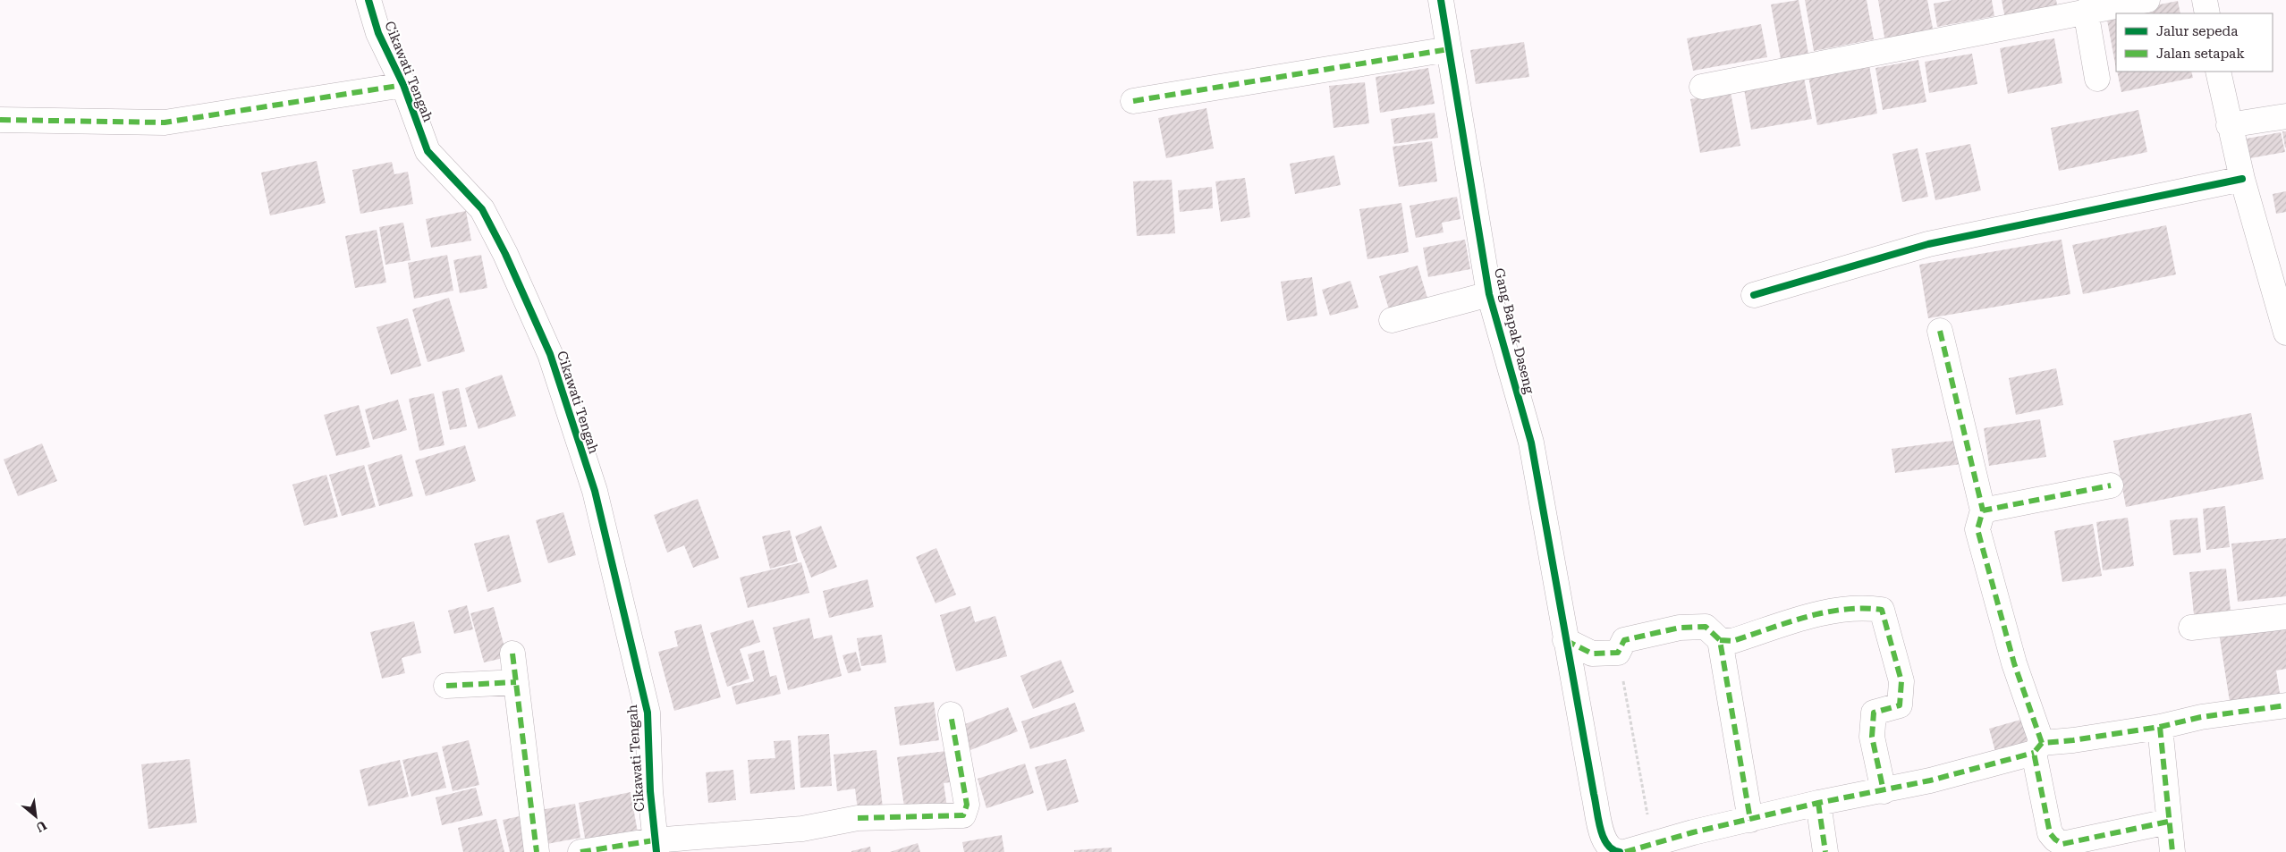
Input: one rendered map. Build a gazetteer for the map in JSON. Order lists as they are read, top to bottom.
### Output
{
  "streets": {
    "street": ["Cikawati Tengah", "Gang Bapak Daseng"]
  },
  "legend": ["Jalur sepeda", "Jalan setapak"],
  "north": "bottom right"
}
